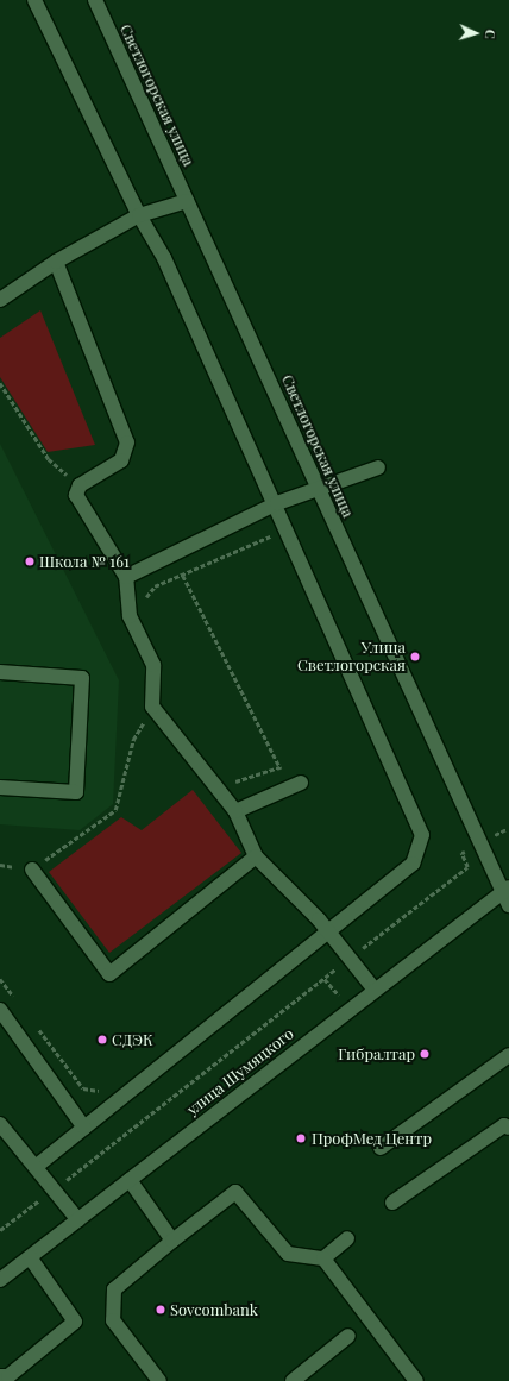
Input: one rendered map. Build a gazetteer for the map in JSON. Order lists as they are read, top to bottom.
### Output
{
  "streets": {
    "street": ["Светлогорская улица", "улица Шумяцкого"]
  },
  "crossings": [
    ["Светлогорская улица", "улица Шумяцкого"]
  ],
  "places": [
    "Школа № 161",
    "Улица Светлогорская",
    "СДЭК",
    "Гибралтар",
    "ПрофМед Центр",
    "Sovcombank"
  ],
  "north": "right"
}
